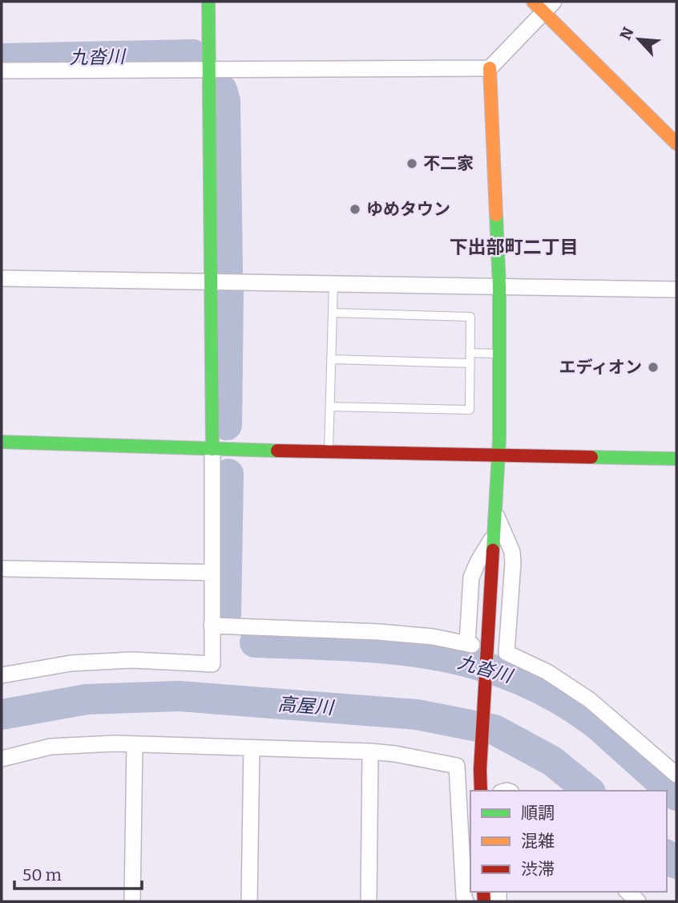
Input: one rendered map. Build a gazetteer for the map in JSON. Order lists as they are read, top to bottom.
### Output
{
  "districts": ["下出部町二丁目"],
  "water": ["九沓川", "高屋川"],
  "places": ["不二家", "ゆめタウン", "エディオン"],
  "legend": ["順調", "混雑", "渋滞"],
  "scale_bar": "50 m",
  "north": "top left"
}
